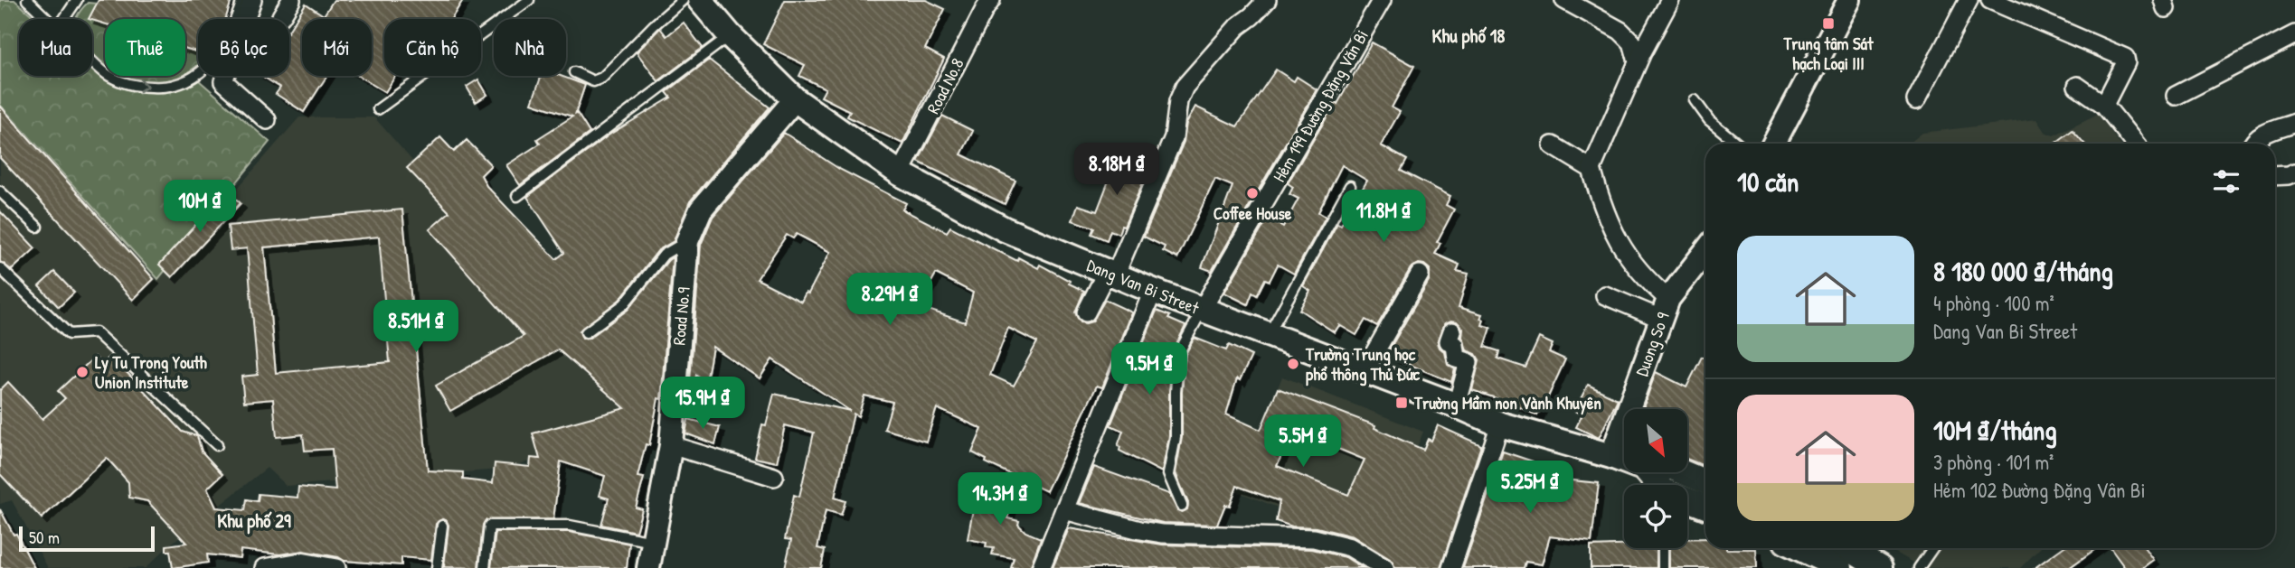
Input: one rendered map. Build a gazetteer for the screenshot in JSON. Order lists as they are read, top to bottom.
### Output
{
  "streets": {
    "main road": ["Dang Van Bi Street"],
    "street": [
      "Road No.8",
      "Hẻm 199 Đường Đặng Văn Bi",
      "Road No.9",
      "Duong So 9"
    ]
  },
  "crossings": [
    ["Road No.8", "Dang Van Bi Street"],
    ["Hẻm 199 Đường Đặng Văn Bi", "Dang Van Bi Street"],
    ["Dang Van Bi Street", "Road No.9"],
    ["Dang Van Bi Street", "Duong So 9"]
  ],
  "districts": ["Khu phố 18", "Khu phố 29"],
  "places": {
    "transit": ["Trung tâm Sát hạch Loại III", "Trường Mầm non Vành Khuyên"],
    "other": ["Coffee House", "Trường Trung học phổ thông Thủ Đức", "Ly Tu Trong Youth Union Institute"]
  },
  "scale_bar": "50 m",
  "north": "bottom right",
  "page": {
    "chip": [
      "Mua",
      "Thuê",
      "Bộ lọc",
      "Mới",
      "Căn hộ",
      "Nhà"
    ],
    "price": [
      "8.18M ₫",
      "10M ₫",
      "11.8M ₫",
      "8.29M ₫",
      "8.51M ₫",
      "9.5M ₫",
      "15.9M ₫",
      "5.5M ₫",
      "5.25M ₫",
      "14.3M ₫"
    ],
    "heading": "10 căn",
    "list": [
      {
        "name": "8 180 000 ₫/tháng",
        "note": "4 phòng · 100 m² · Dang Van Bi Street"
      },
      {
        "name": "10M ₫/tháng",
        "note": "3 phòng · 101 m² · Hẻm 102 Đường Đặng Vân Bi"
      }
    ],
    "scale": "50 m"
  }
}
